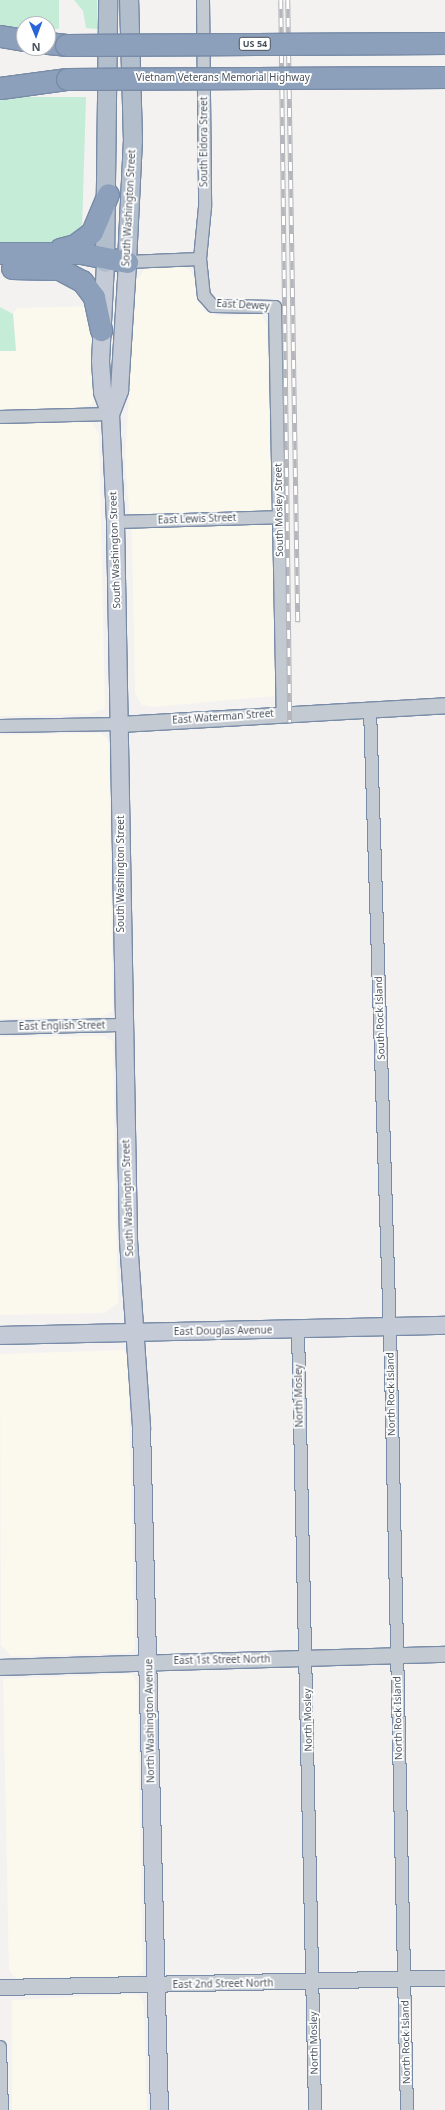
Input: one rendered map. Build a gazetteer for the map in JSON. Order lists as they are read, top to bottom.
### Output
{
  "streets": {
    "highway": ["US 54", "Vietnam Veterans Memorial Highway"],
    "main road": ["South Washington Street", "East Douglas Avenue", "North Washington Avenue"],
    "street": [
      "South Eldora Street",
      "East Dewey",
      "South Mosley Street",
      "East Lewis Street",
      "East Waterman Street",
      "South Rock Island",
      "East English Street",
      "North Rock Island",
      "North Mosley",
      "East 1st Street North",
      "East 2nd Street North"
    ]
  },
  "crossings": [
    ["South Eldora Street", "East Dewey"],
    ["South Washington Street", "East Lewis Street"],
    ["South Washington Street", "East Waterman Street"],
    ["South Washington Street", "East English Street"],
    ["South Washington Street", "East Douglas Avenue"],
    ["South Washington Street", "North Washington Avenue"],
    ["East Dewey", "South Mosley Street"],
    ["South Mosley Street", "East Lewis Street"],
    ["South Mosley Street", "East Waterman Street"],
    ["East Waterman Street", "South Rock Island"],
    ["South Rock Island", "East Douglas Avenue"],
    ["South Rock Island", "North Rock Island"],
    ["East Douglas Avenue", "North Rock Island"],
    ["East Douglas Avenue", "North Mosley"],
    ["East Douglas Avenue", "North Washington Avenue"],
    ["North Rock Island", "East 1st Street North"],
    ["North Rock Island", "East 2nd Street North"],
    ["North Mosley", "East 1st Street North"],
    ["North Mosley", "East 2nd Street North"],
    ["East 1st Street North", "North Washington Avenue"],
    ["North Washington Avenue", "East 2nd Street North"]
  ],
  "north": "bottom"
}
